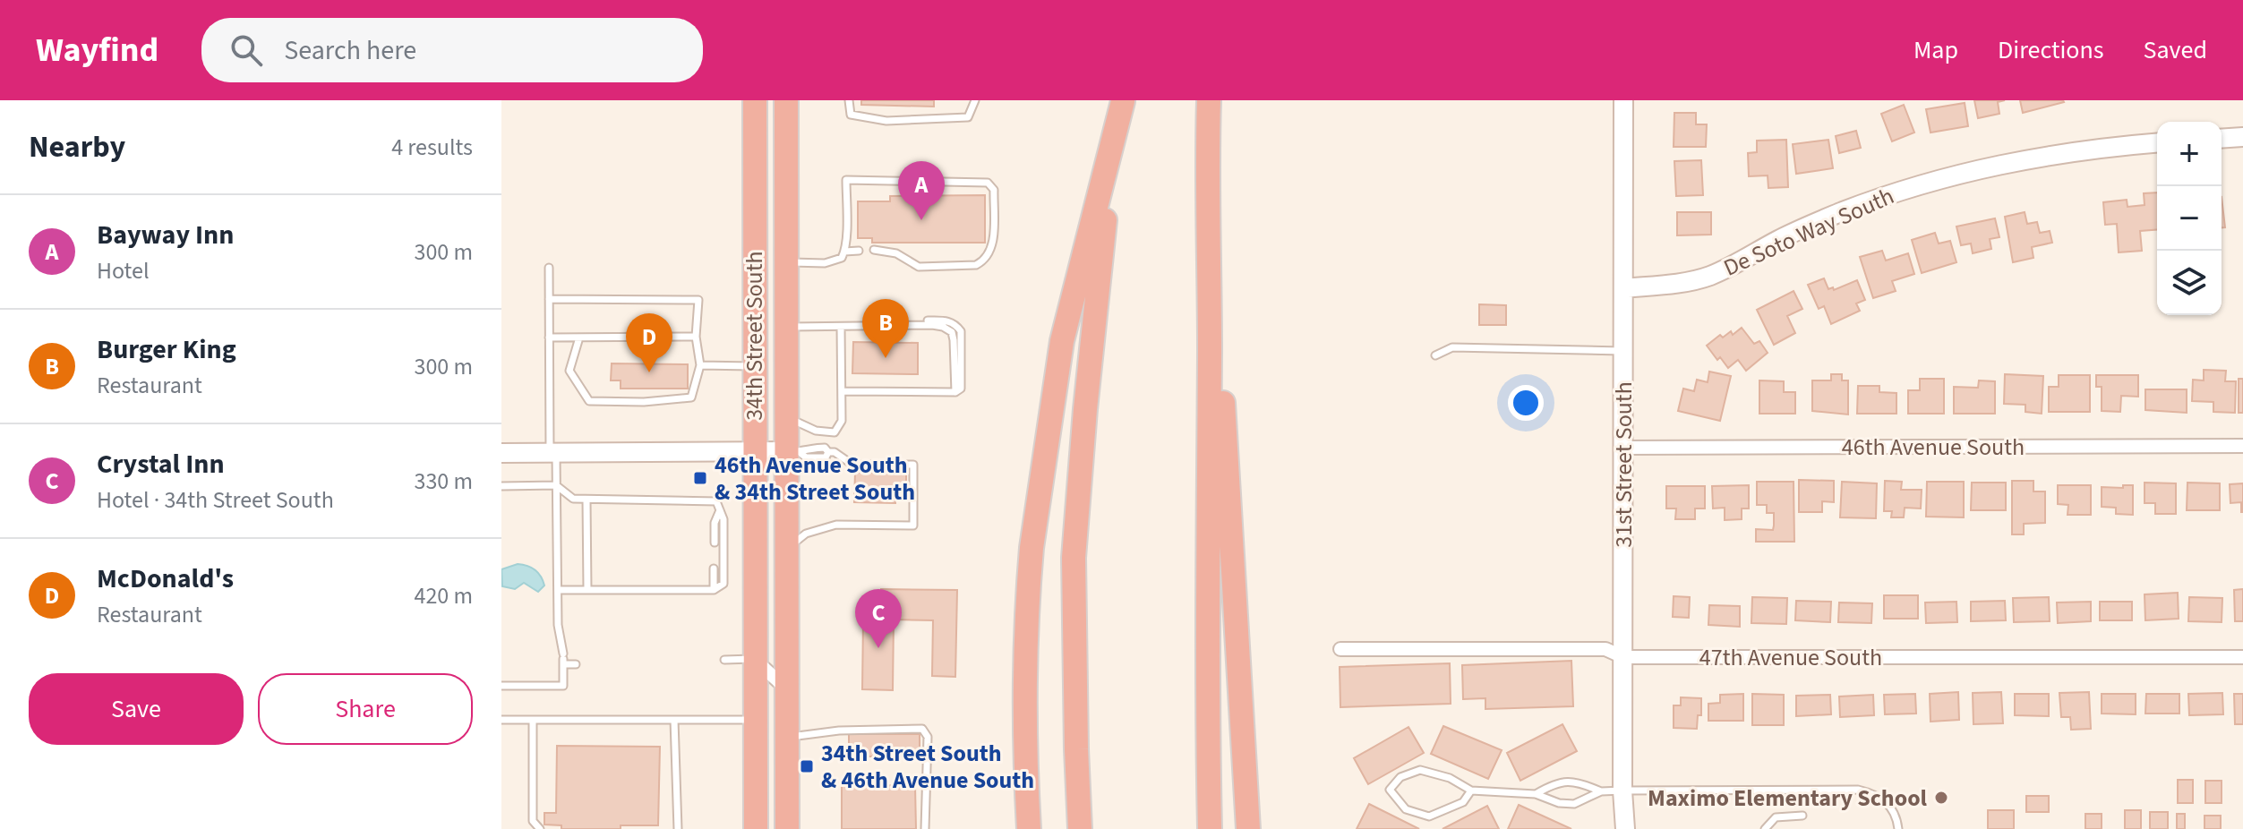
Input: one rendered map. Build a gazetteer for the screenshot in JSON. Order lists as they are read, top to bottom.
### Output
{
  "streets": {
    "highway": ["34th Street South"],
    "street": [
      "De Soto Way South",
      "46th Avenue South",
      "31st Street South",
      "47th Avenue South"
    ]
  },
  "crossings": [
    ["De Soto Way South", "31st Street South"],
    ["46th Avenue South", "31st Street South"],
    ["31st Street South", "47th Avenue South"]
  ],
  "places": {
    "transit": ["46th Avenue South & 34th Street South", "34th Street South & 46th Avenue South"],
    "other": ["Maximo Elementary School"]
  },
  "page": {
    "header": "Wayfind",
    "search": "Search here",
    "nav": ["Map", "Directions", "Saved"],
    "heading": ["Nearby", "4 results"],
    "map_buttons": ["+", "−"],
    "pins": [
      "A",
      "B",
      "D",
      "C"
    ],
    "list": [
      {
        "mark": "A",
        "name": "Bayway Inn",
        "note": "Hotel",
        "value": "300 m"
      },
      {
        "mark": "B",
        "name": "Burger King",
        "note": "Restaurant",
        "value": "300 m"
      },
      {
        "mark": "C",
        "name": "Crystal Inn",
        "note": "Hotel · 34th Street South",
        "value": "330 m"
      },
      {
        "mark": "D",
        "name": "McDonald's",
        "note": "Restaurant",
        "value": "420 m"
      }
    ],
    "buttons": ["Save", "Share"]
  }
}
